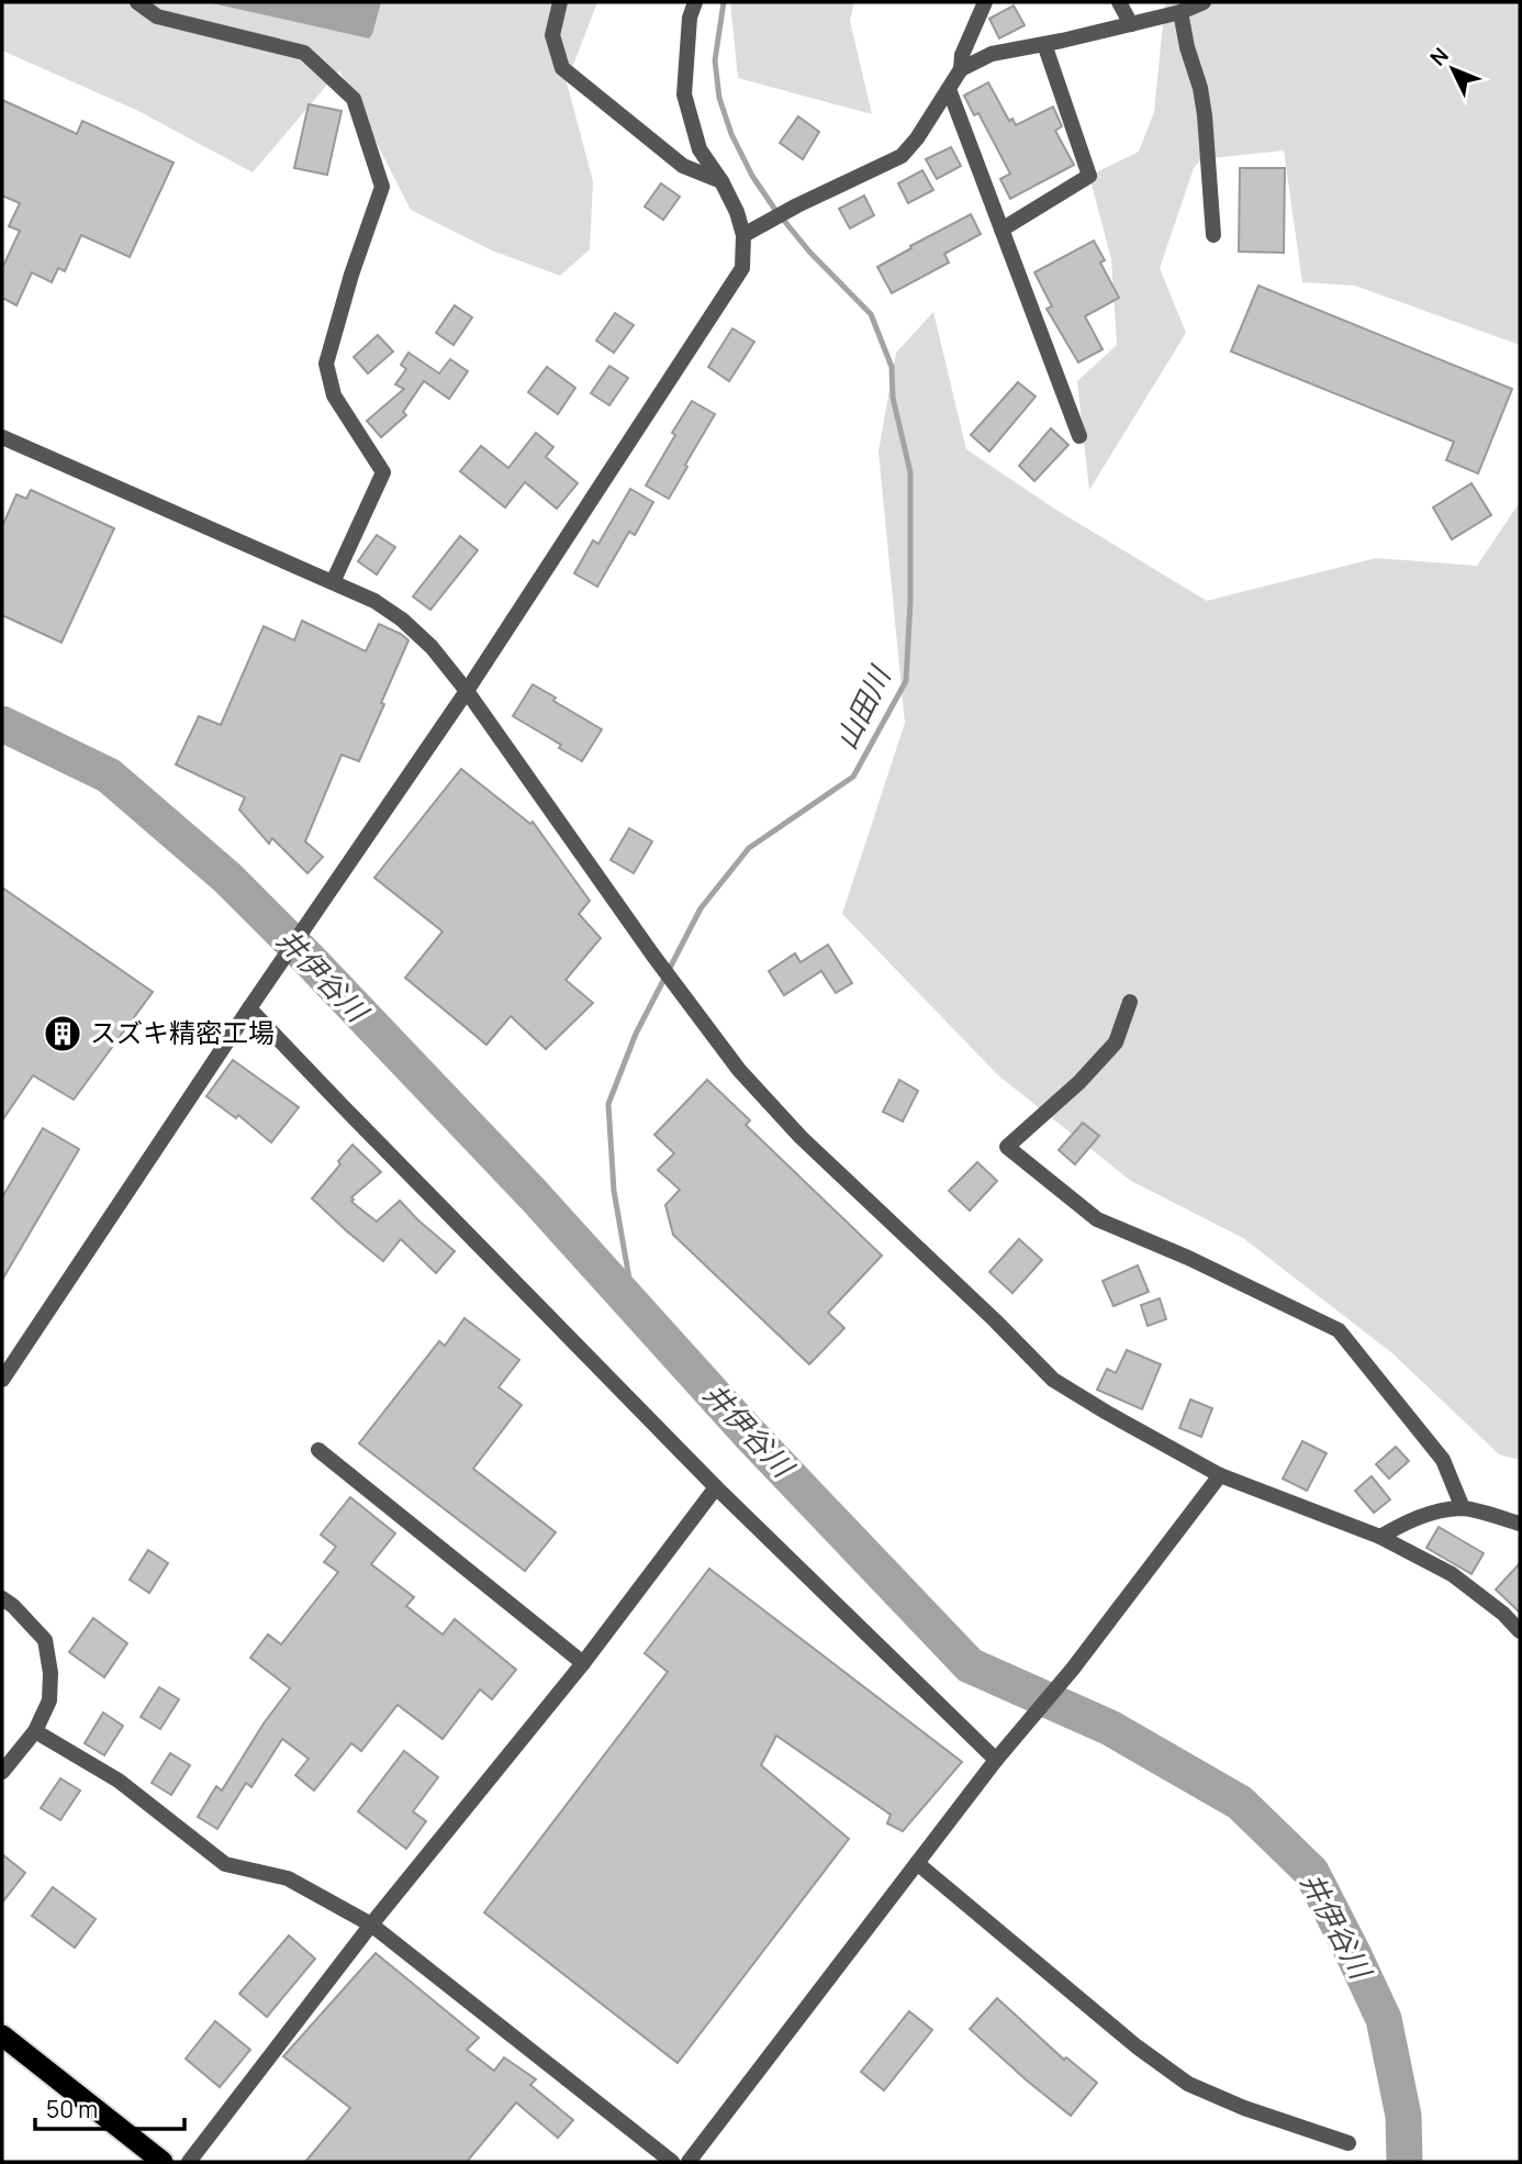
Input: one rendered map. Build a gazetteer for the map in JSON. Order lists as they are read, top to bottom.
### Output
{
  "water": ["山田川", "井伊谷川"],
  "places": {
    "building": ["スズキ精密工場"]
  },
  "scale_bar": "50 m",
  "north": "top left"
}
